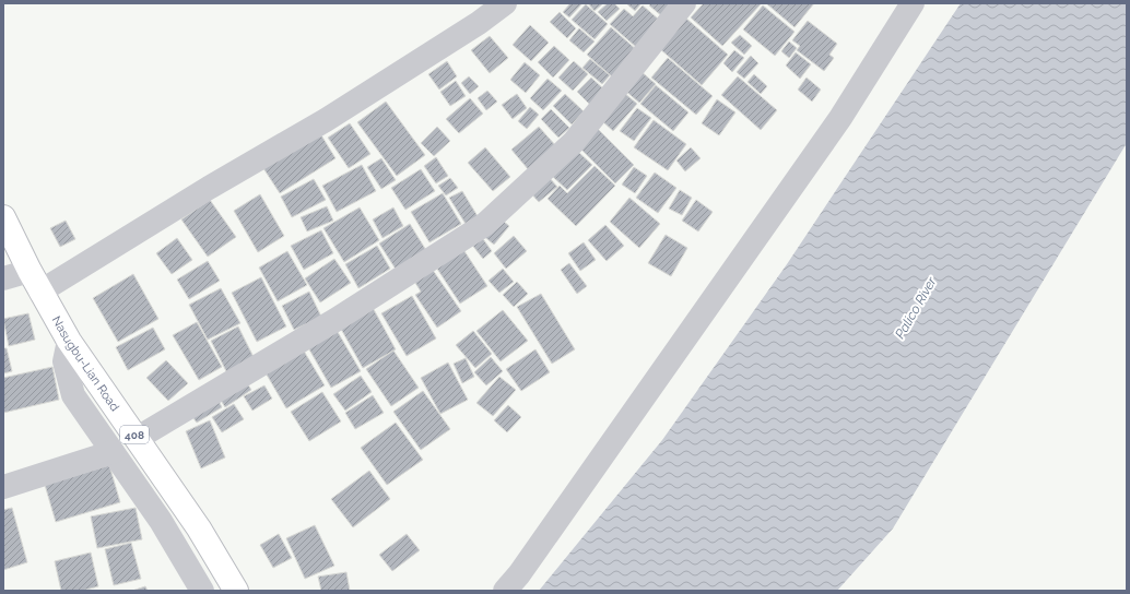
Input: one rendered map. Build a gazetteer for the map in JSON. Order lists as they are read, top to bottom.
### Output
{
  "streets": {
    "main road": ["Nasugbu-Lian Road", "408"]
  },
  "water": ["Palico River"]
}
